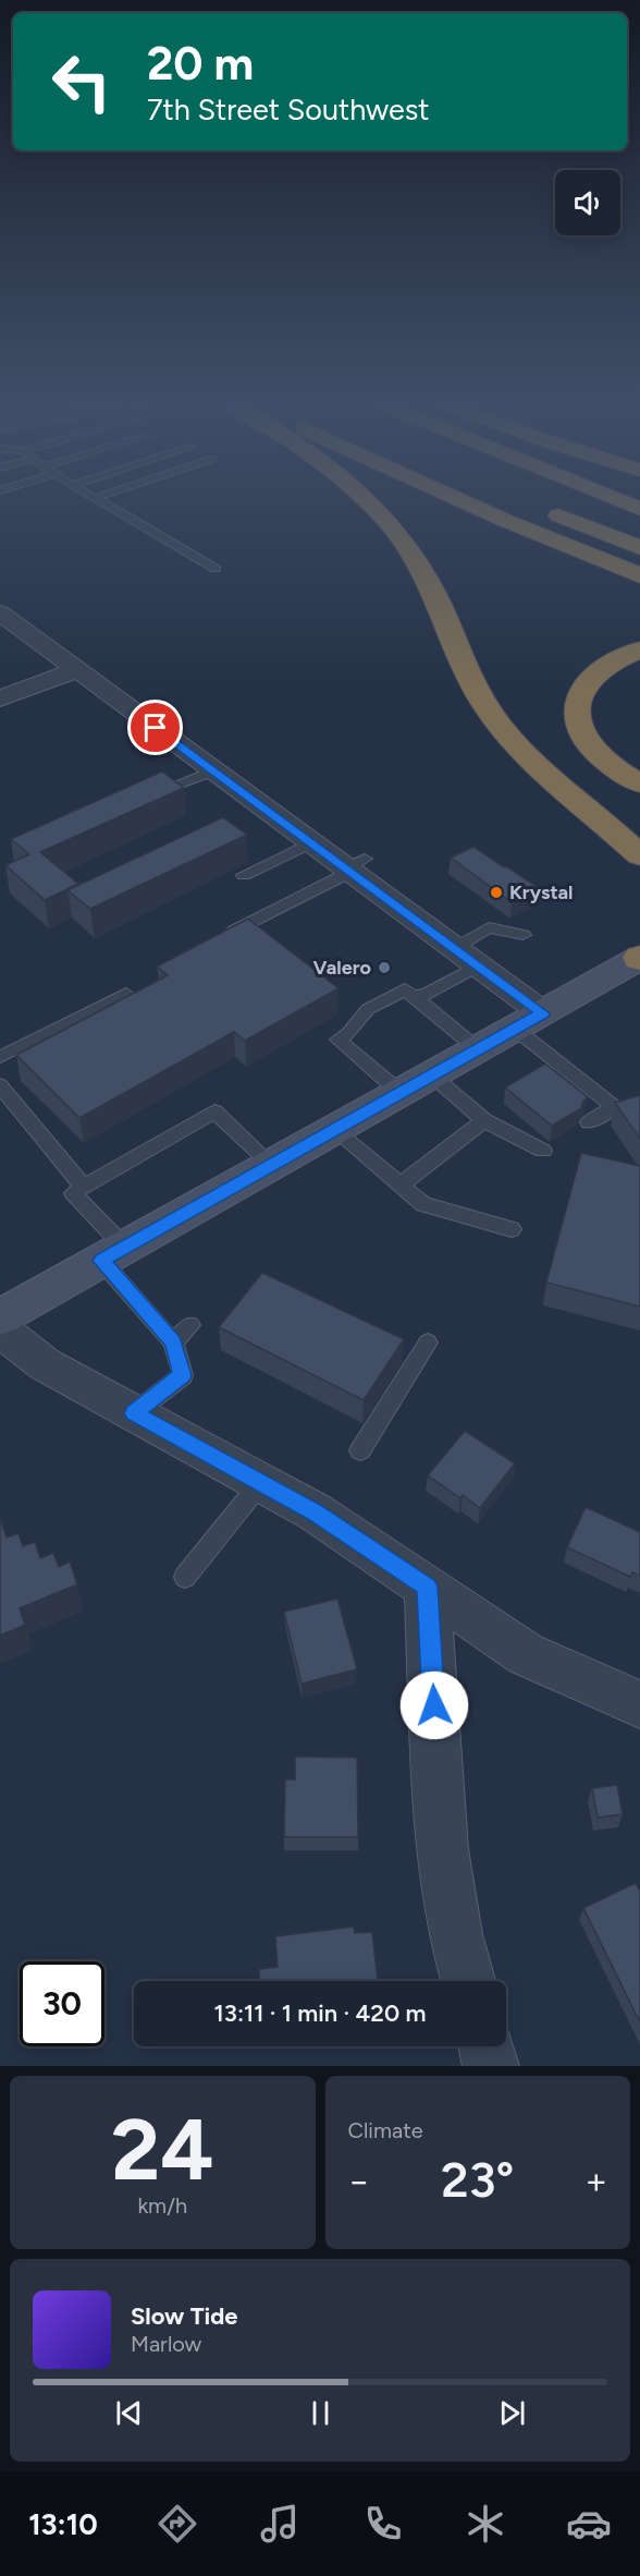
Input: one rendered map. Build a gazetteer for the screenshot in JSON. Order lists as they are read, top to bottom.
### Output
{
  "places": ["Krystal", "Valero"],
  "page": {
    "turn": ["20 m", "7th Street Southwest"],
    "limit": "30",
    "trip": "13:11 · 1 min · 420 m",
    "tile": [
      ["24", "km/h"],
      "Climate"
    ],
    "heat": ["−", "23°", "+"],
    "song": ["Slow Tide", "Marlow"],
    "tabs": "13:10"
  }
}
